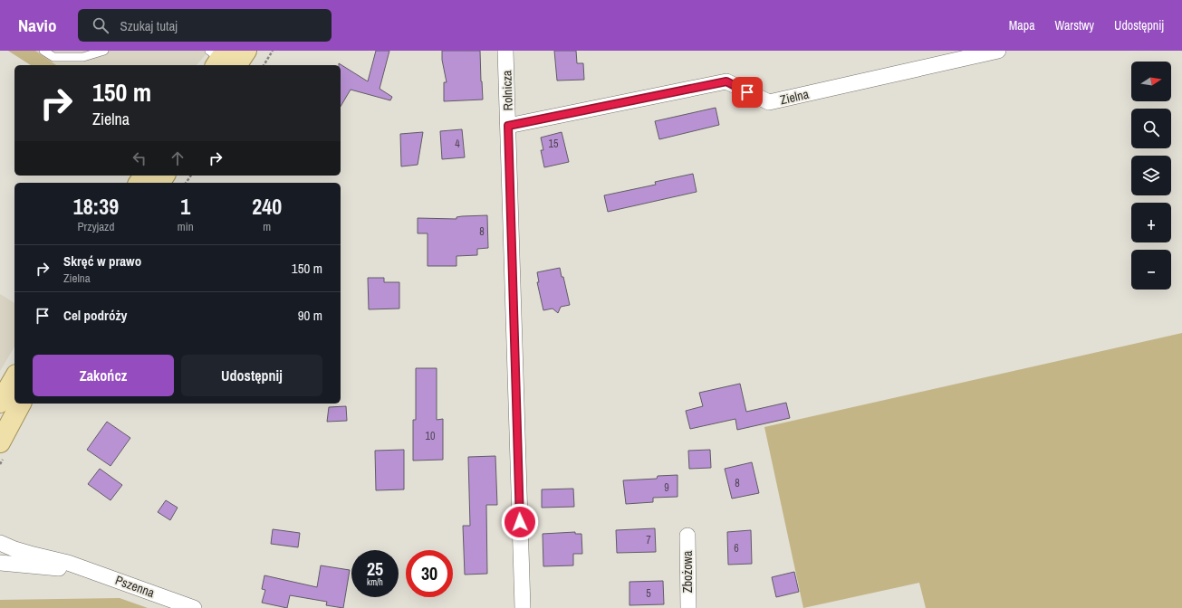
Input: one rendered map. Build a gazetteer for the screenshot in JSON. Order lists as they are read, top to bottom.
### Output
{
  "streets": {
    "street": [
      "Rolnicza",
      "Zielna",
      "Zbożowa",
      "Pszenna"
    ]
  },
  "crossings": [
    ["Rolnicza", "Zielna"]
  ],
  "house_numbers": [
    "4",
    "15",
    "8",
    "10",
    "8",
    "9",
    "7",
    "6",
    "5"
  ],
  "north": "right",
  "page": {
    "header": "Navio",
    "search": "Szukaj tutaj",
    "nav": ["Mapa", "Warstwy", "Udostępnij"],
    "map_buttons": ["+", "−"],
    "turn": ["150 m", "Zielna"],
    "eta": [
      "18:39",
      "Przyjazd",
      "1",
      "min",
      "240",
      "m"
    ],
    "list": [
      {
        "name": "Skręć w prawo",
        "note": "Zielna",
        "value": "150 m"
      },
      {
        "name": "Cel podróży",
        "value": "90 m"
      }
    ],
    "buttons": ["Zakończ", "Udostępnij"],
    "speed": "25 km/h",
    "limit": "30"
  }
}
